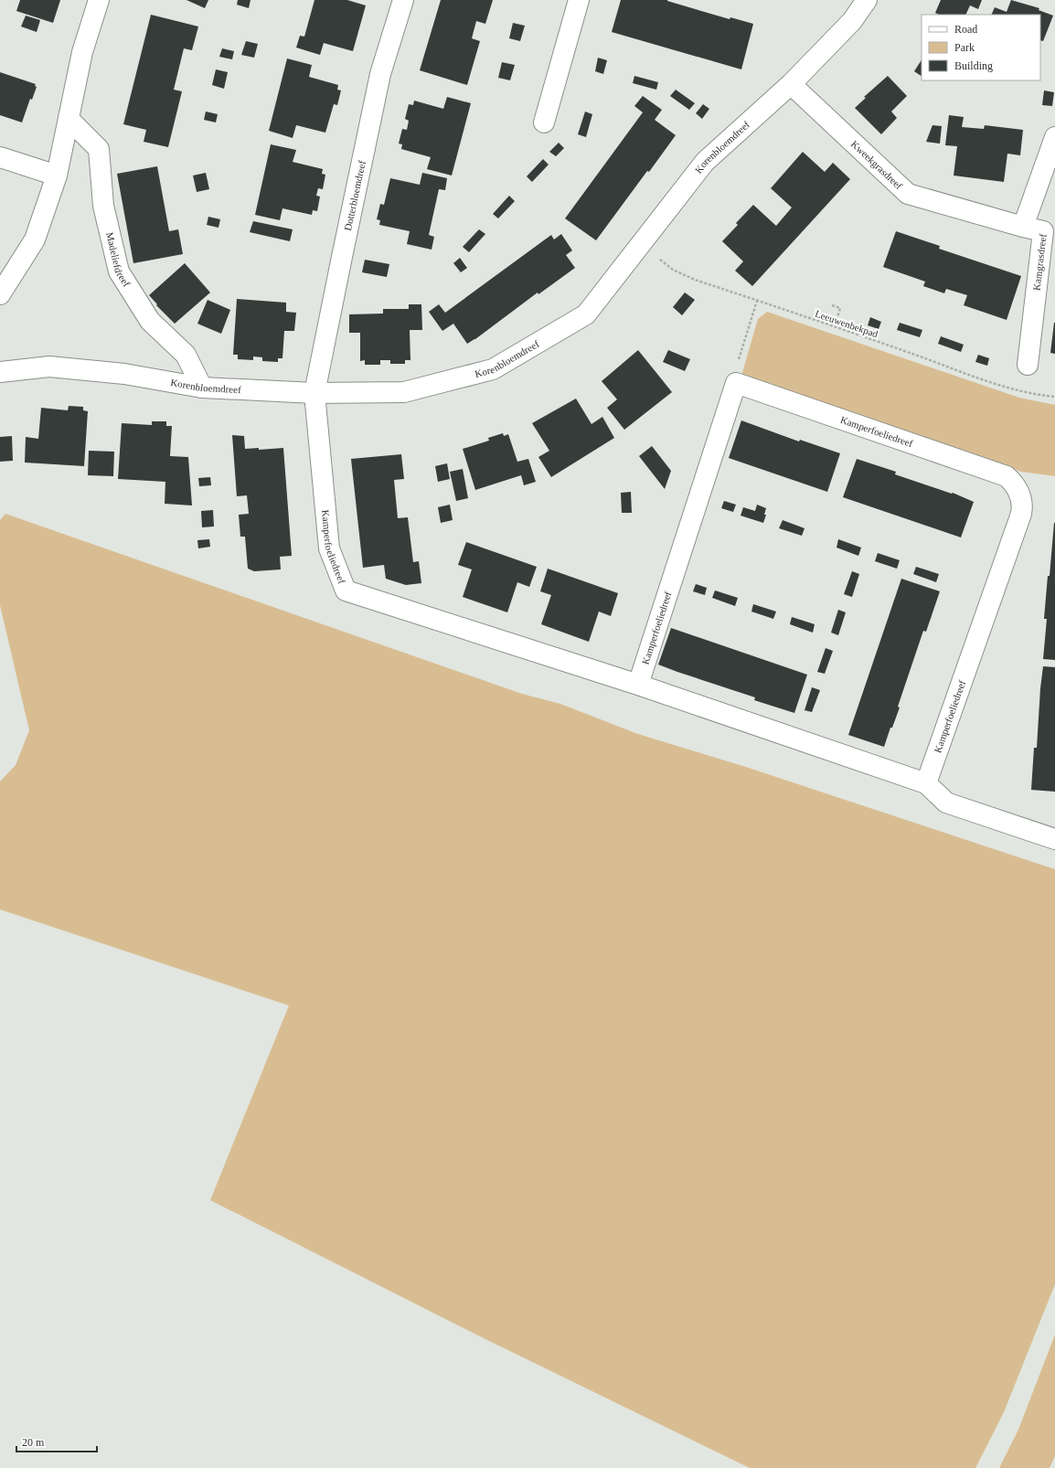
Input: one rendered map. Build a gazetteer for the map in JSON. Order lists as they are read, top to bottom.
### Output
{
  "streets": {
    "street": [
      "Korenbloemdreef",
      "Kweekgrasdreef",
      "Dotterbloemdreef",
      "Madeliefdreef",
      "Kamgrasdreef",
      "Kamperfoeliedreef"
    ],
    "path": ["Leeuwenbekpad"]
  },
  "crossings": [
    ["Korenbloemdreef", "Kweekgrasdreef"],
    ["Korenbloemdreef", "Dotterbloemdreef"],
    ["Korenbloemdreef", "Madeliefdreef"],
    ["Korenbloemdreef", "Leeuwenbekpad"],
    ["Korenbloemdreef", "Kamperfoeliedreef"],
    ["Kweekgrasdreef", "Kamgrasdreef"],
    ["Dotterbloemdreef", "Kamperfoeliedreef"]
  ],
  "legend": ["Road", "Park", "Building"],
  "scale_bar": "20 m"
}
